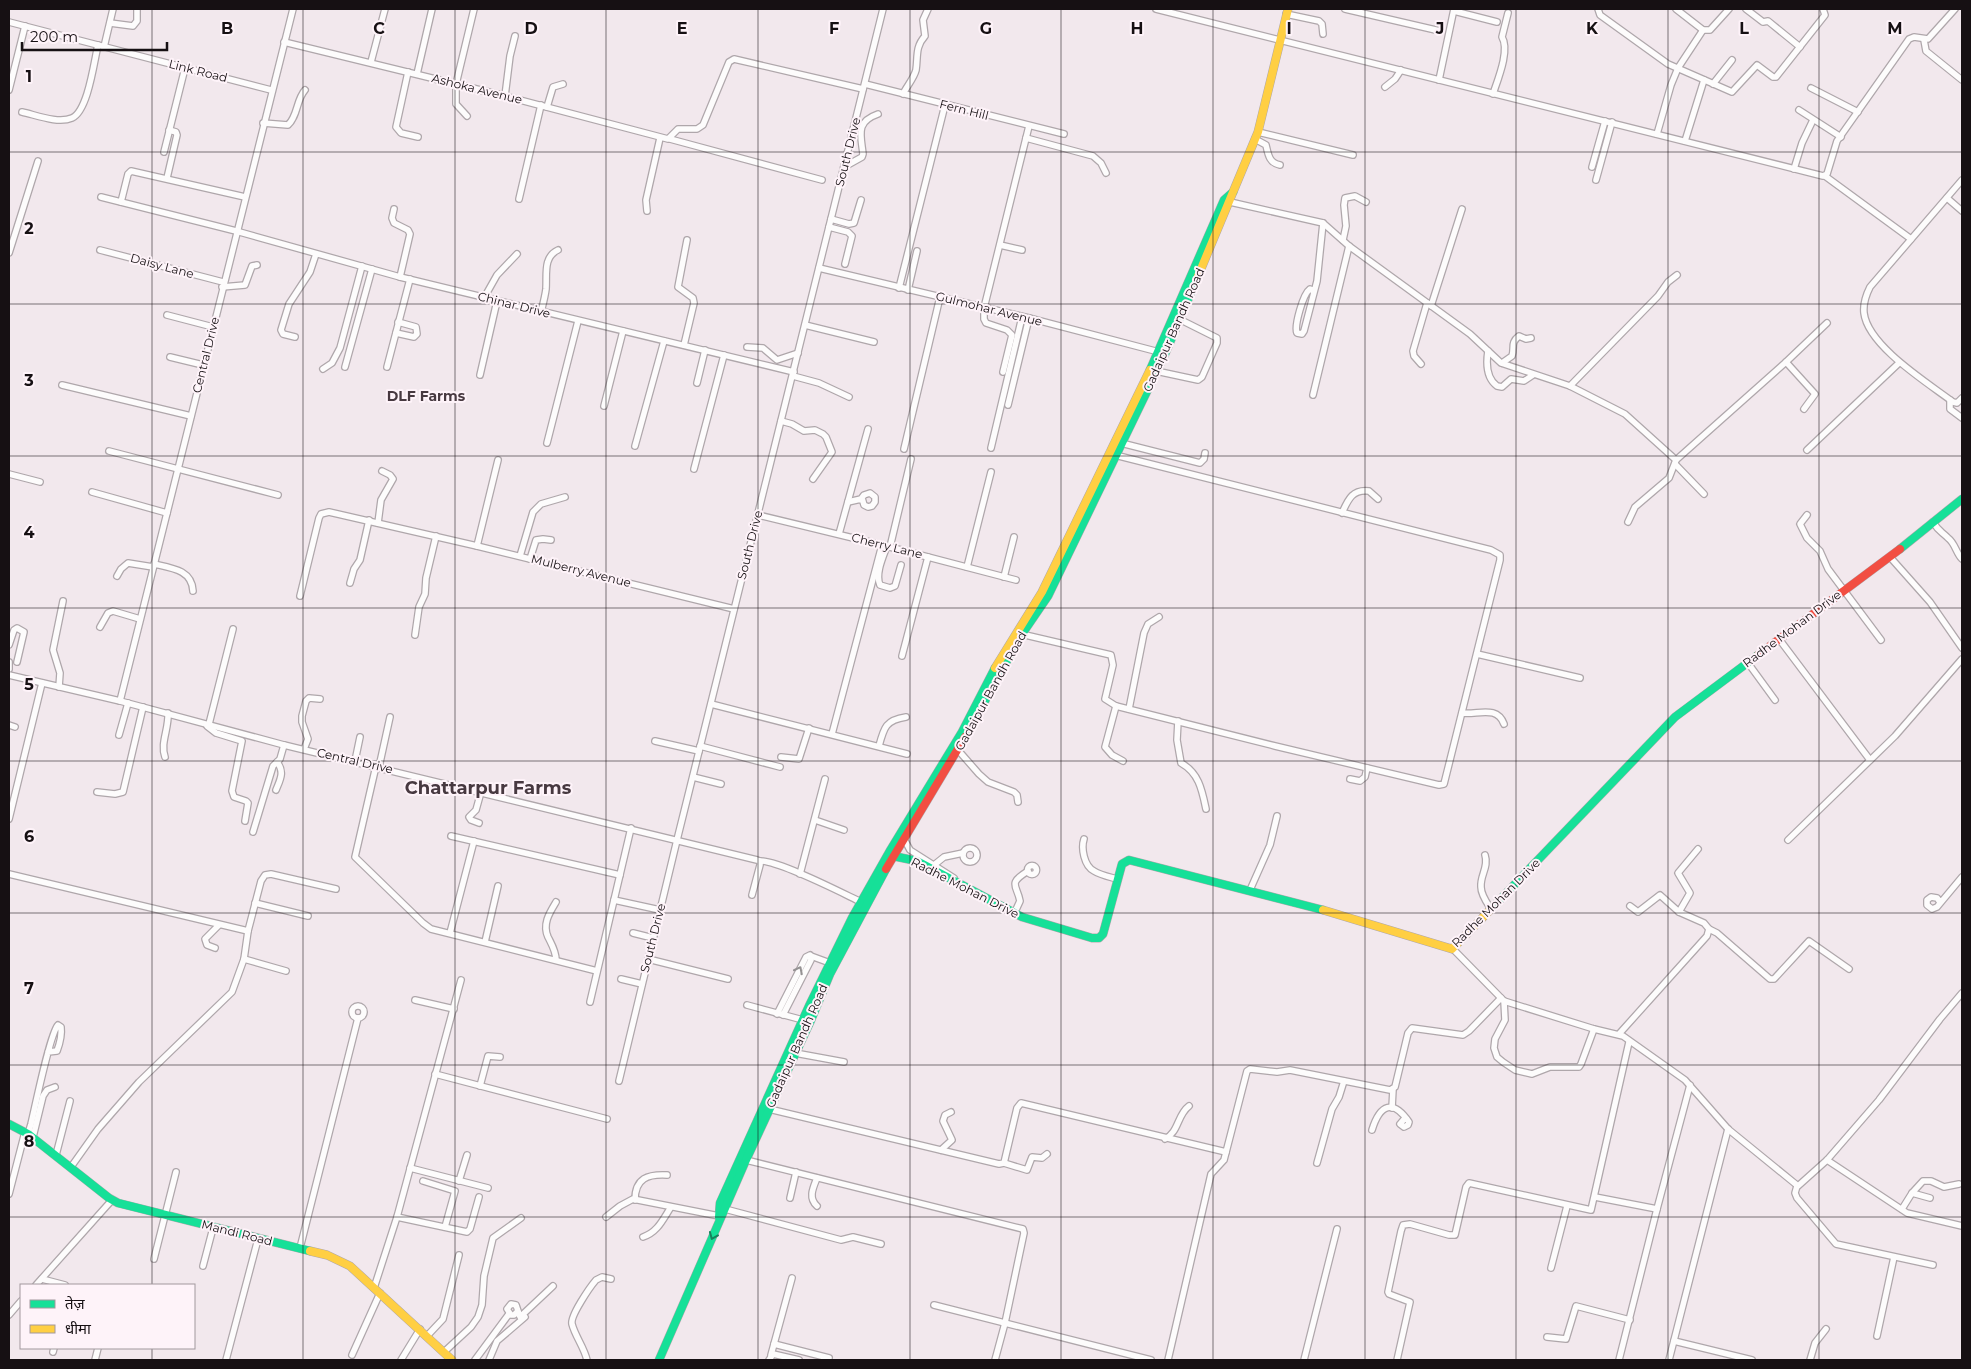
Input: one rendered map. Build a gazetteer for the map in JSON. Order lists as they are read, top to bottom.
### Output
{
  "streets": {
    "street": [
      "Link Road",
      "Ashoka Avenue",
      "Fern Hill",
      "South Drive",
      "Daisy Lane",
      "Chinar Drive",
      "Gulmohar Avenue",
      "Gadaipur Bandh Road",
      "Central Drive",
      "Cherry Lane",
      "Mulberry Avenue",
      "Radhe Mohan Drive",
      "Mandi Road"
    ]
  },
  "crossings": [
    ["Link Road", "Central Drive"],
    ["Ashoka Avenue", "Fern Hill"],
    ["Ashoka Avenue", "Central Drive"],
    ["Fern Hill", "South Drive"],
    ["South Drive", "Chinar Drive"],
    ["South Drive", "Gulmohar Avenue"],
    ["South Drive", "Central Drive"],
    ["South Drive", "Cherry Lane"],
    ["South Drive", "Mulberry Avenue"],
    ["Daisy Lane", "Central Drive"],
    ["Chinar Drive", "Central Drive"],
    ["Gadaipur Bandh Road", "Radhe Mohan Drive"]
  ],
  "districts": ["DLF Farms", "Chattarpur Farms"],
  "legend": ["तेज़", "धीमा"],
  "scale_bar": "200 m",
  "grid": {
    "columns": [
      "B",
      "C",
      "D",
      "E",
      "F",
      "G",
      "H",
      "I",
      "J",
      "K",
      "L",
      "M"
    ],
    "rows": [
      "1",
      "2",
      "3",
      "4",
      "5",
      "6",
      "7",
      "8"
    ]
  }
}
